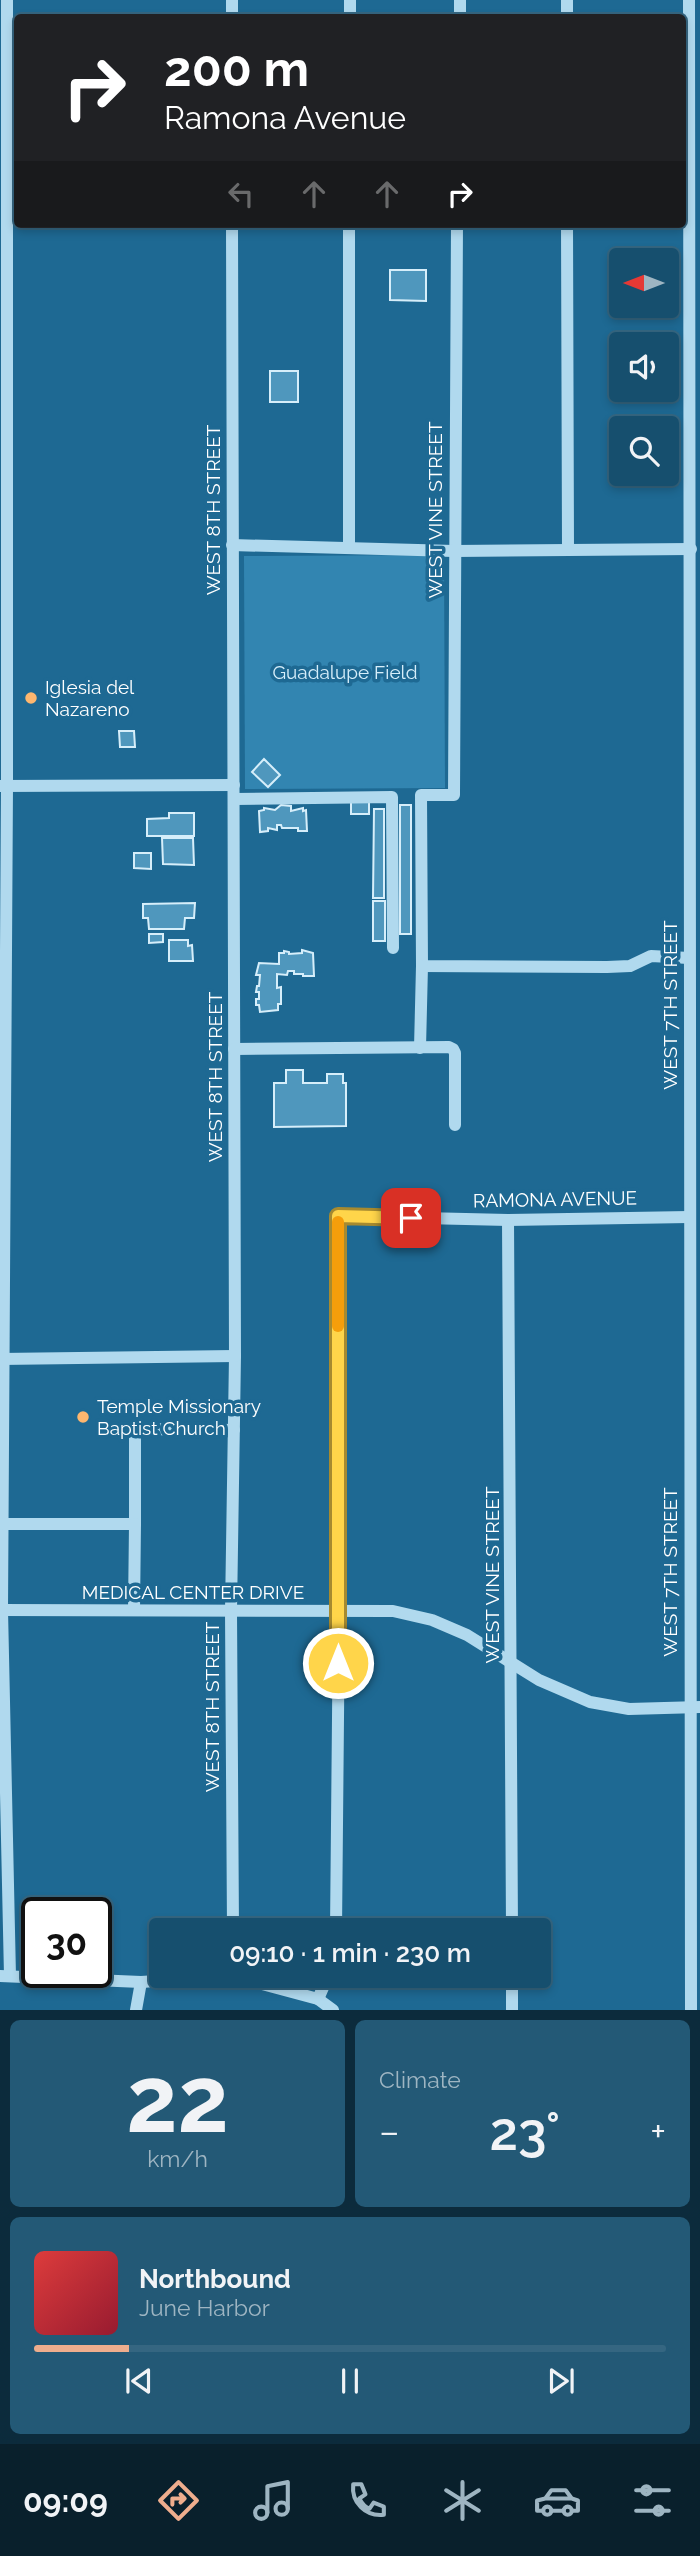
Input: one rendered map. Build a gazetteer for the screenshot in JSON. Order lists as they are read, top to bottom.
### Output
{
  "streets": {
    "street": [
      "WEST 8TH STREET",
      "WEST VINE STREET",
      "WEST 7TH STREET",
      "RAMONA AVENUE",
      "MEDICAL CENTER DRIVE"
    ]
  },
  "crossings": [
    ["WEST 8TH STREET", "MEDICAL CENTER DRIVE"],
    ["WEST VINE STREET", "RAMONA AVENUE"],
    ["WEST VINE STREET", "MEDICAL CENTER DRIVE"],
    ["WEST 7TH STREET", "RAMONA AVENUE"],
    ["WEST 7TH STREET", "MEDICAL CENTER DRIVE"],
    ["RAMONA AVENUE", "MEDICAL CENTER DRIVE"]
  ],
  "parks": ["Guadalupe Field"],
  "places": ["Iglesia del Nazareno", "Temple Missionary Baptist Church"],
  "north": "left",
  "page": {
    "turn": ["200 m", "Ramona Avenue"],
    "limit": "30",
    "trip": "09:10 · 1 min · 230 m",
    "tile": [
      ["22", "km/h"],
      "Climate"
    ],
    "heat": ["−", "23°", "+"],
    "song": ["Northbound", "June Harbor"],
    "tabs": "09:09"
  }
}
